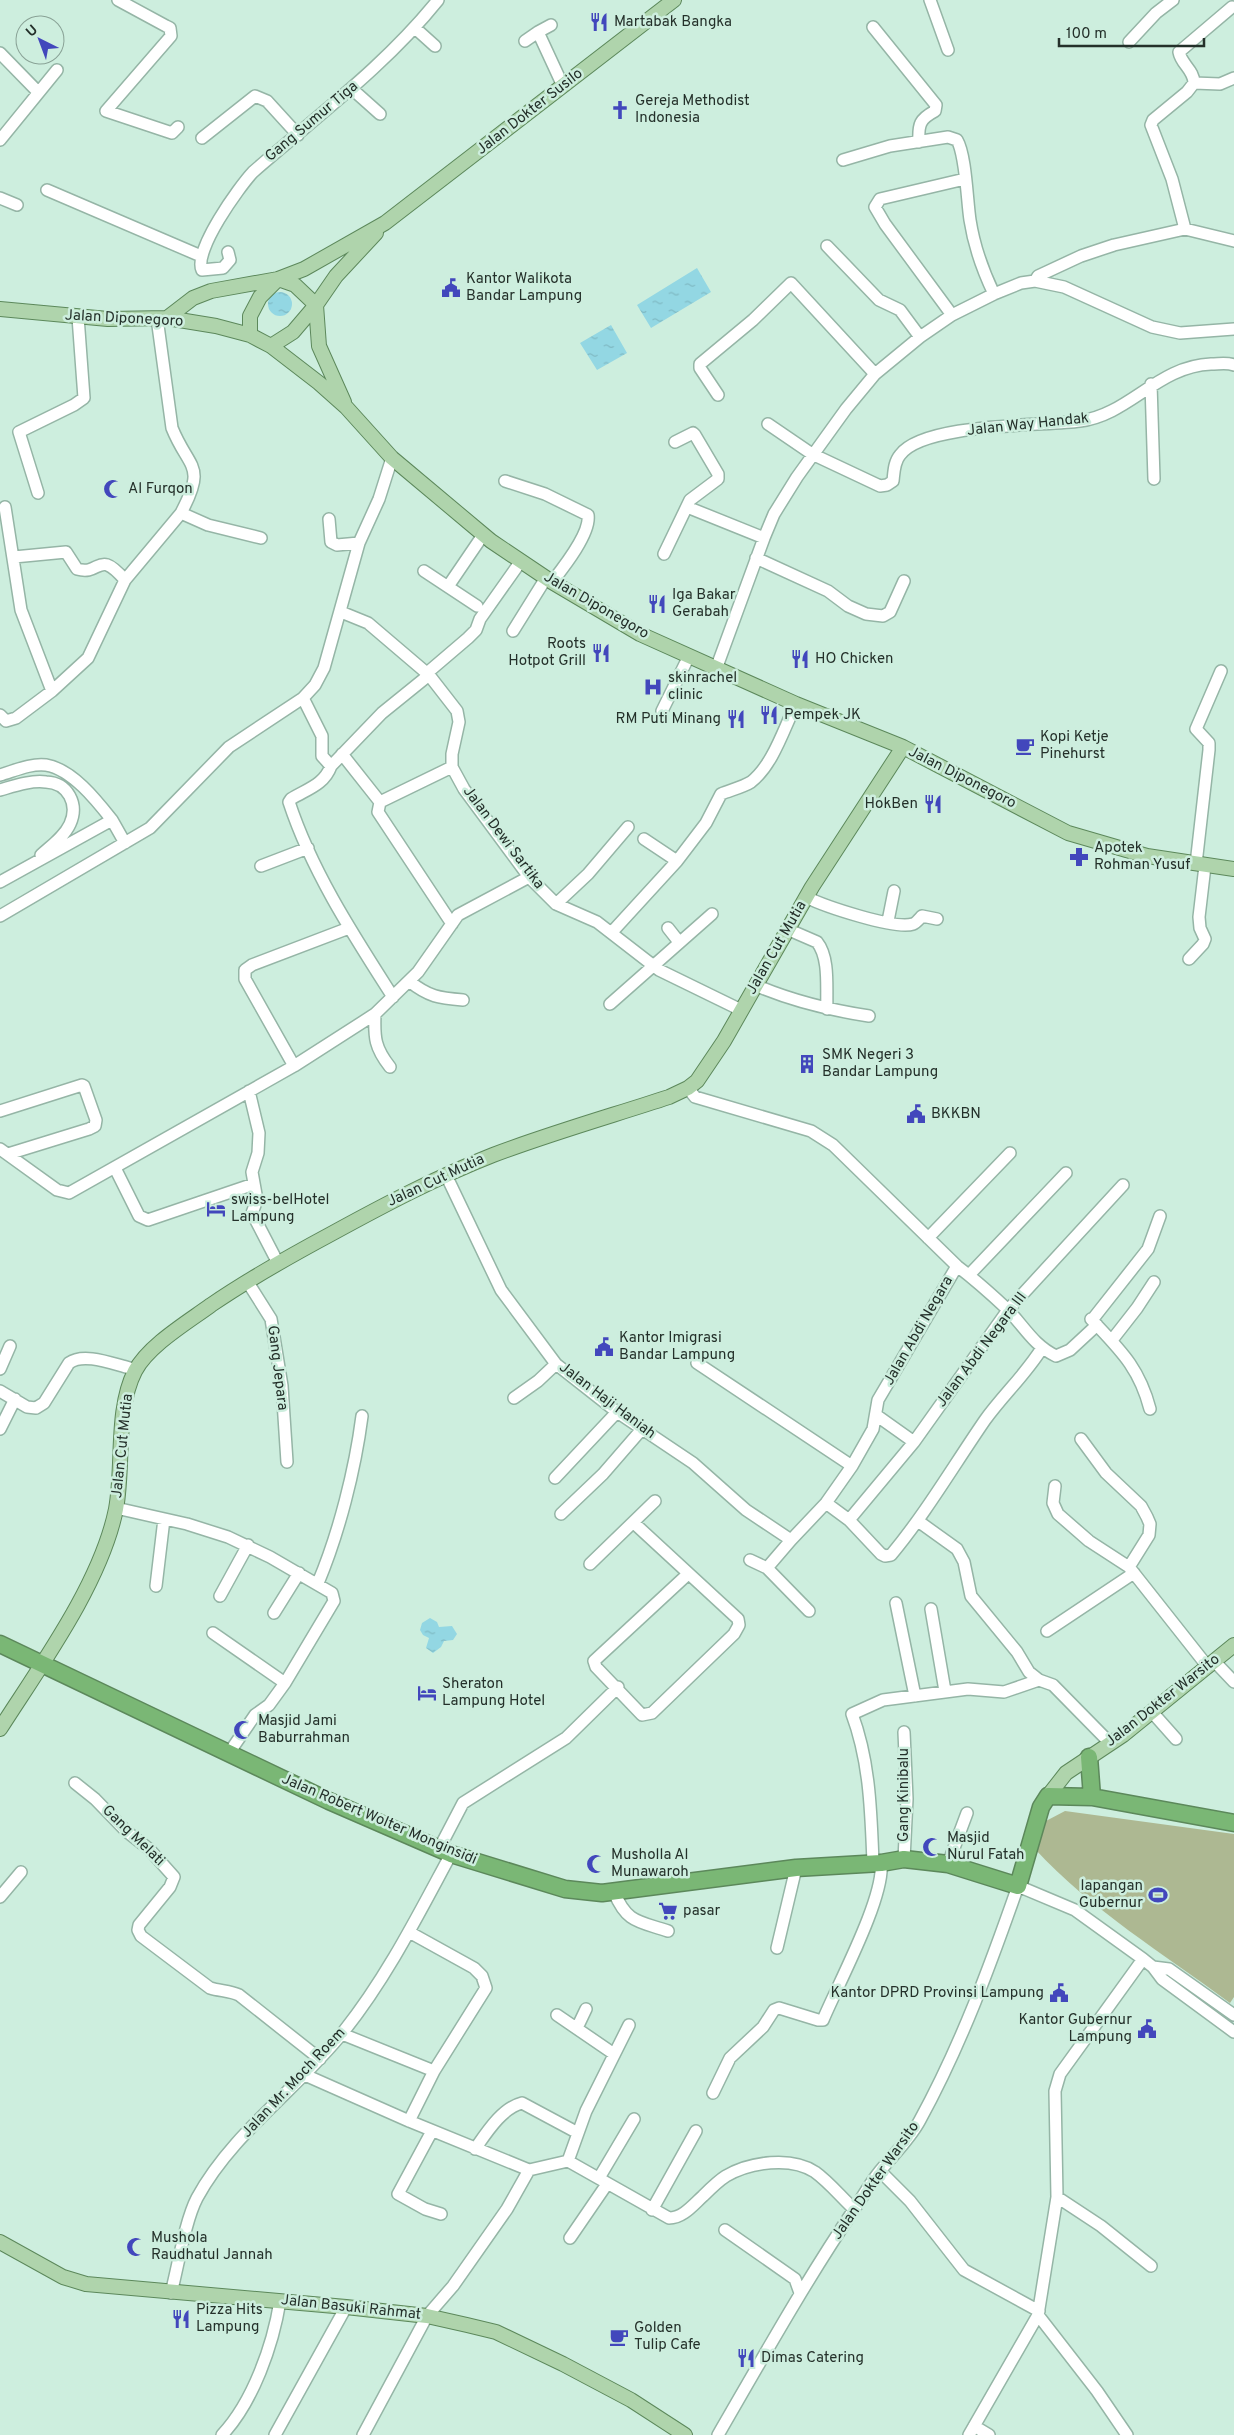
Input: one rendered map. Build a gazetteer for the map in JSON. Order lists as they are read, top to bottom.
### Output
{
  "streets": {
    "highway": ["Jalan Robert Wolter Monginsidi"],
    "main road": [
      "Jalan Dokter Susilo",
      "Jalan Diponegoro",
      "Jalan Cut Mutia",
      "Jalan Dokter Warsito",
      "Jalan Basuki Rahmat"
    ],
    "street": [
      "Gang Sumur Tiga",
      "Jalan Way Handak",
      "Jalan Dewi Sartika",
      "Jalan Abdi Negara",
      "Jalan Abdi Negara III",
      "Gang Jepara",
      "Jalan Haji Haniah",
      "Gang Kinibalu",
      "Gang Melati",
      "Jalan Mr. Moch Roem"
    ]
  },
  "crossings": [
    ["Jalan Dokter Susilo", "Jalan Diponegoro"],
    ["Jalan Diponegoro", "Jalan Cut Mutia"],
    ["Jalan Dewi Sartika", "Jalan Cut Mutia"],
    ["Jalan Cut Mutia", "Jalan Abdi Negara"],
    ["Jalan Cut Mutia", "Gang Jepara"],
    ["Jalan Cut Mutia", "Jalan Haji Haniah"],
    ["Jalan Cut Mutia", "Jalan Robert Wolter Monginsidi"],
    ["Jalan Abdi Negara", "Jalan Haji Haniah"],
    ["Jalan Dokter Warsito", "Jalan Robert Wolter Monginsidi"],
    ["Gang Kinibalu", "Jalan Robert Wolter Monginsidi"],
    ["Jalan Robert Wolter Monginsidi", "Jalan Mr. Moch Roem"],
    ["Gang Melati", "Jalan Mr. Moch Roem"],
    ["Jalan Mr. Moch Roem", "Jalan Basuki Rahmat"]
  ],
  "places": {
    "restaurant": [
      "Martabak Bangka",
      "Iga Bakar Gerabah",
      "Roots Hotpot Grill",
      "HO Chicken",
      "Pempek JK",
      "RM Puti Minang",
      "HokBen",
      "Pizza Hits Lampung",
      "Dimas Catering"
    ],
    "church": ["Gereja Methodist Indonesia"],
    "public building": [
      "Kantor Walikota Bandar Lampung",
      "BKKBN",
      "Kantor Imigrasi Bandar Lampung",
      "Kantor DPRD Provinsi Lampung",
      "Kantor Gubernur Lampung"
    ],
    "mosque": [
      "Al Furqon",
      "Masjid Jami Baburrahman",
      "Masjid Nurul Fatah",
      "Musholla Al Munawaroh",
      "Mushola Raudhatul Jannah"
    ],
    "hospital": ["skinrachel clinic"],
    "cafe": ["Kopi Ketje Pinehurst", "Golden Tulip Cafe"],
    "pharmacy": ["Apotek Rohman Yusuf"],
    "building": ["SMK Negeri 3 Bandar Lampung"],
    "hotel": ["swiss-belHotel Lampung", "Sheraton Lampung Hotel"],
    "sports": ["lapangan Gubernur"],
    "supermarket": ["pasar"]
  },
  "scale_bar": "100 m",
  "north": "top left"
}
